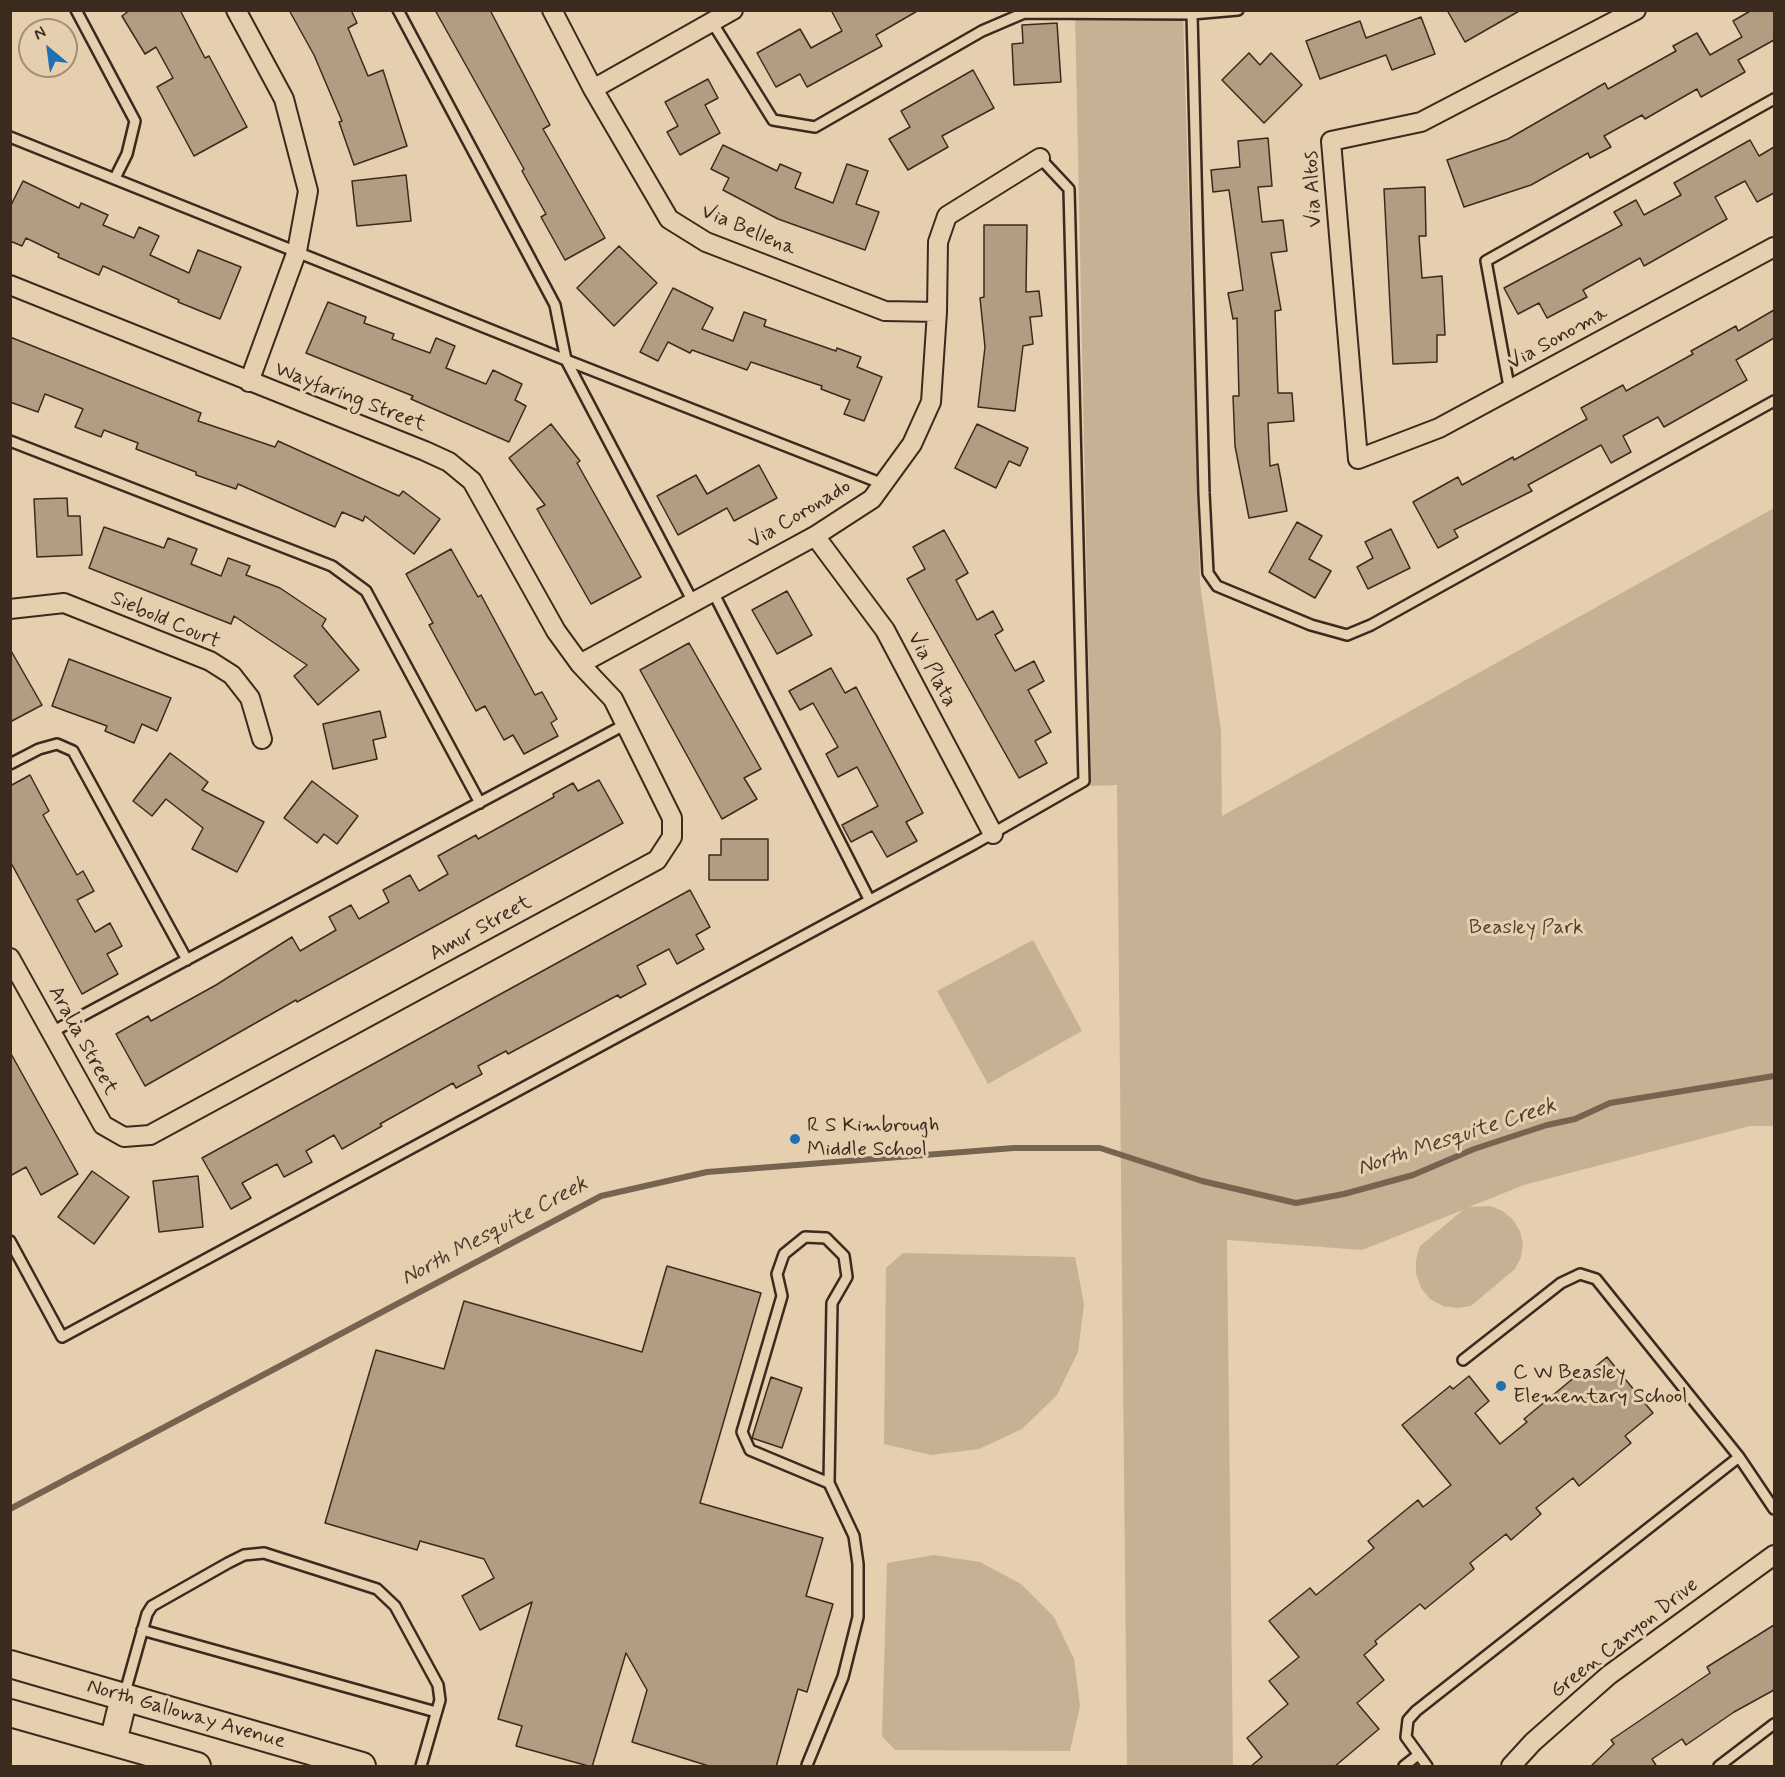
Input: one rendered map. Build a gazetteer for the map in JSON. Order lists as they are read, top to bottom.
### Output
{
  "streets": {
    "main road": ["North Galloway Avenue"],
    "street": [
      "Via Altos",
      "Via Bellena",
      "Via Sonoma",
      "Wayfaring Street",
      "Via Coronado",
      "Siebold Court",
      "Via Plata",
      "Amur Street",
      "Aralia Street",
      "Green Canyon Drive"
    ]
  },
  "crossings": [
    ["Via Altos", "Via Sonoma"],
    ["Via Bellena", "Via Coronado"],
    ["Wayfaring Street", "Via Coronado"],
    ["Wayfaring Street", "Amur Street"],
    ["Via Coronado", "Via Plata"],
    ["Via Coronado", "Amur Street"],
    ["Amur Street", "Aralia Street"]
  ],
  "water": ["North Mesquite Creek"],
  "parks": ["Beasley Park"],
  "places": ["R S Kimbrough Middle School", "C W Beasley Elementary School"],
  "north": "top left"
}
